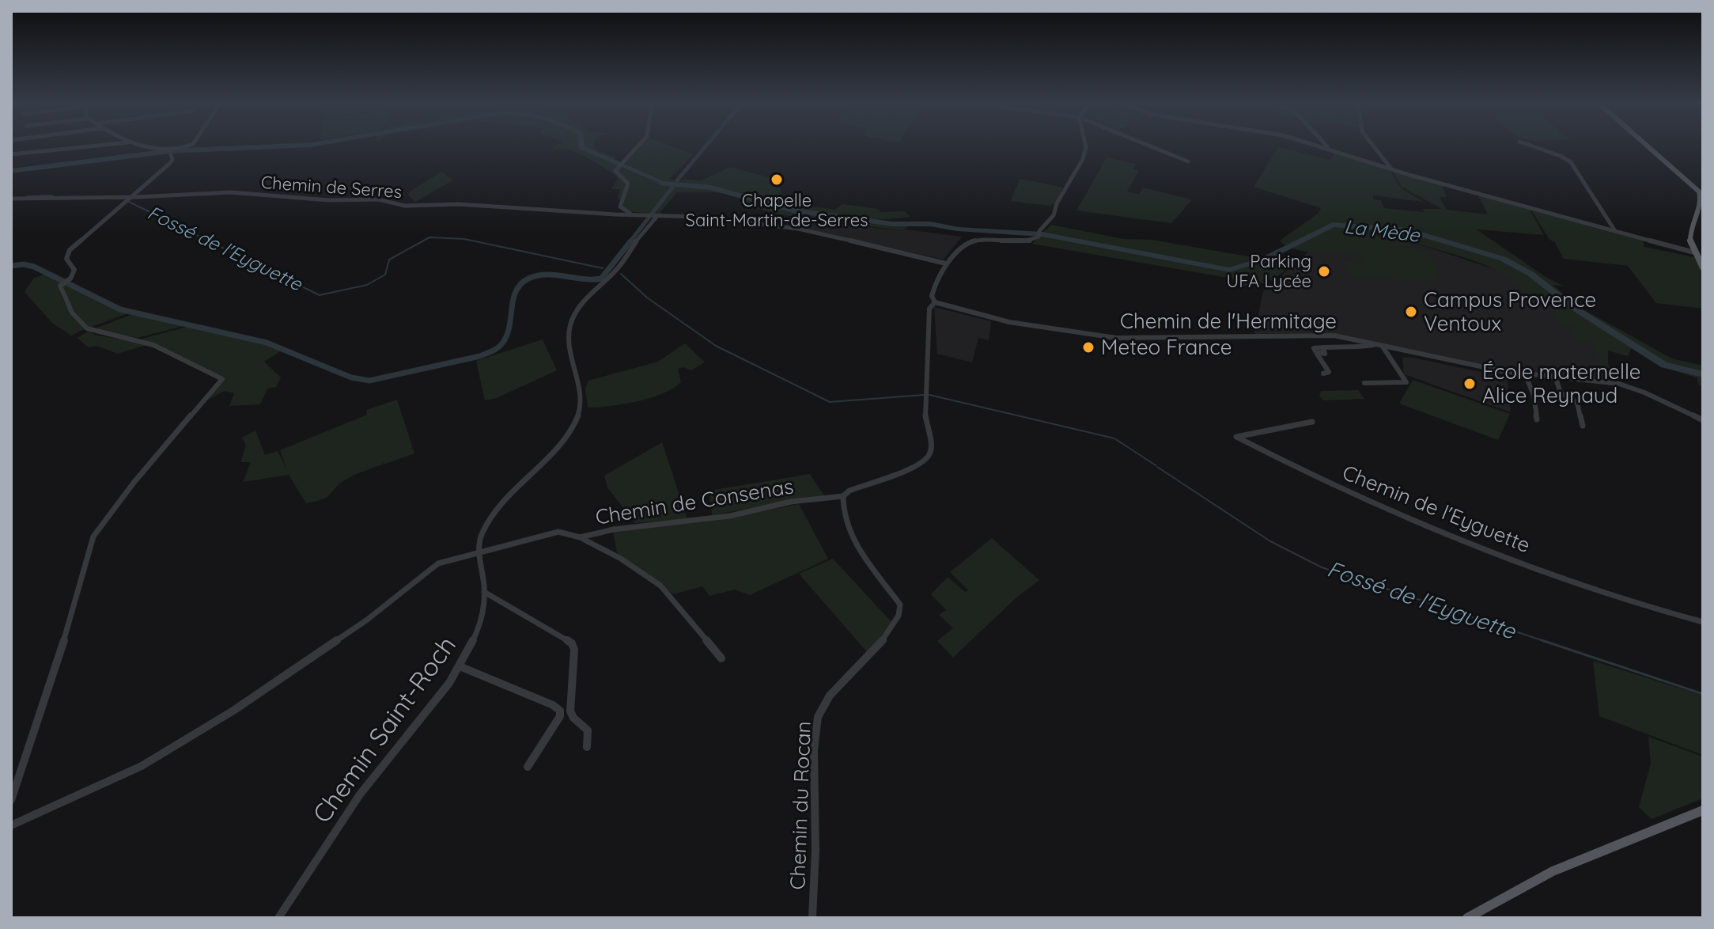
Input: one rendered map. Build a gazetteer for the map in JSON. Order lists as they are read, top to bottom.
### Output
{
  "streets": {
    "street": [
      "Chemin de Serres",
      "Chemin de l'Hermitage",
      "Chemin de Consenas",
      "Chemin de l'Eyguette",
      "Chemin Saint-Roch",
      "Chemin du Rocan"
    ]
  },
  "crossings": [
    ["Chemin de Consenas", "Chemin Saint-Roch"],
    ["Chemin de Consenas", "Chemin du Rocan"]
  ],
  "water": ["La Mède", "Fossé de l'Eyguette"],
  "places": [
    "Chapelle Saint-Martin-de-Serres",
    "Parking UFA Lycée",
    "Campus Provence Ventoux",
    "Meteo France",
    "École maternelle Alice Reynaud"
  ]
}
